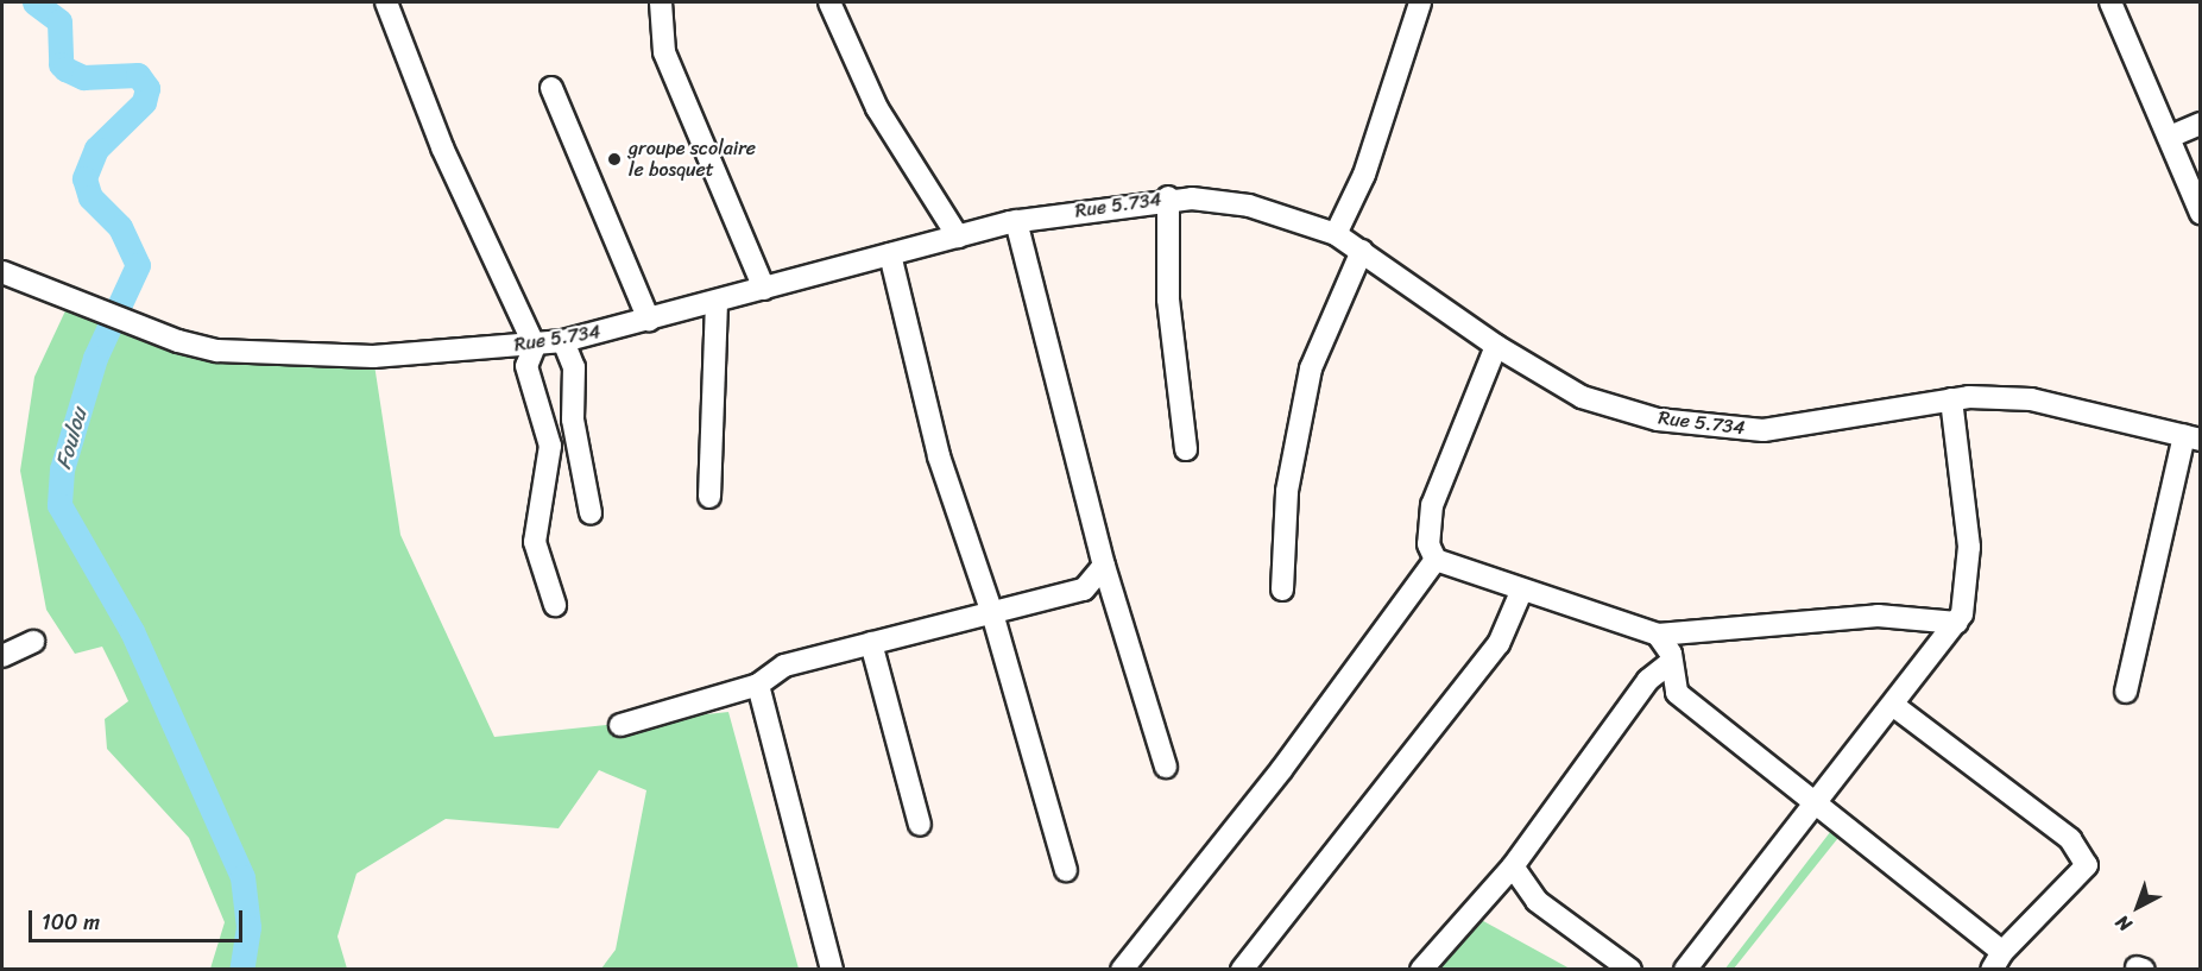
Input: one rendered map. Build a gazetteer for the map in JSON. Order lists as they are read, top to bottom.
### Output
{
  "streets": {
    "street": ["Rue 5.734"]
  },
  "water": ["Foulou"],
  "places": ["groupe scolaire le bosquet"],
  "scale_bar": "100 m",
  "north": "bottom left"
}
